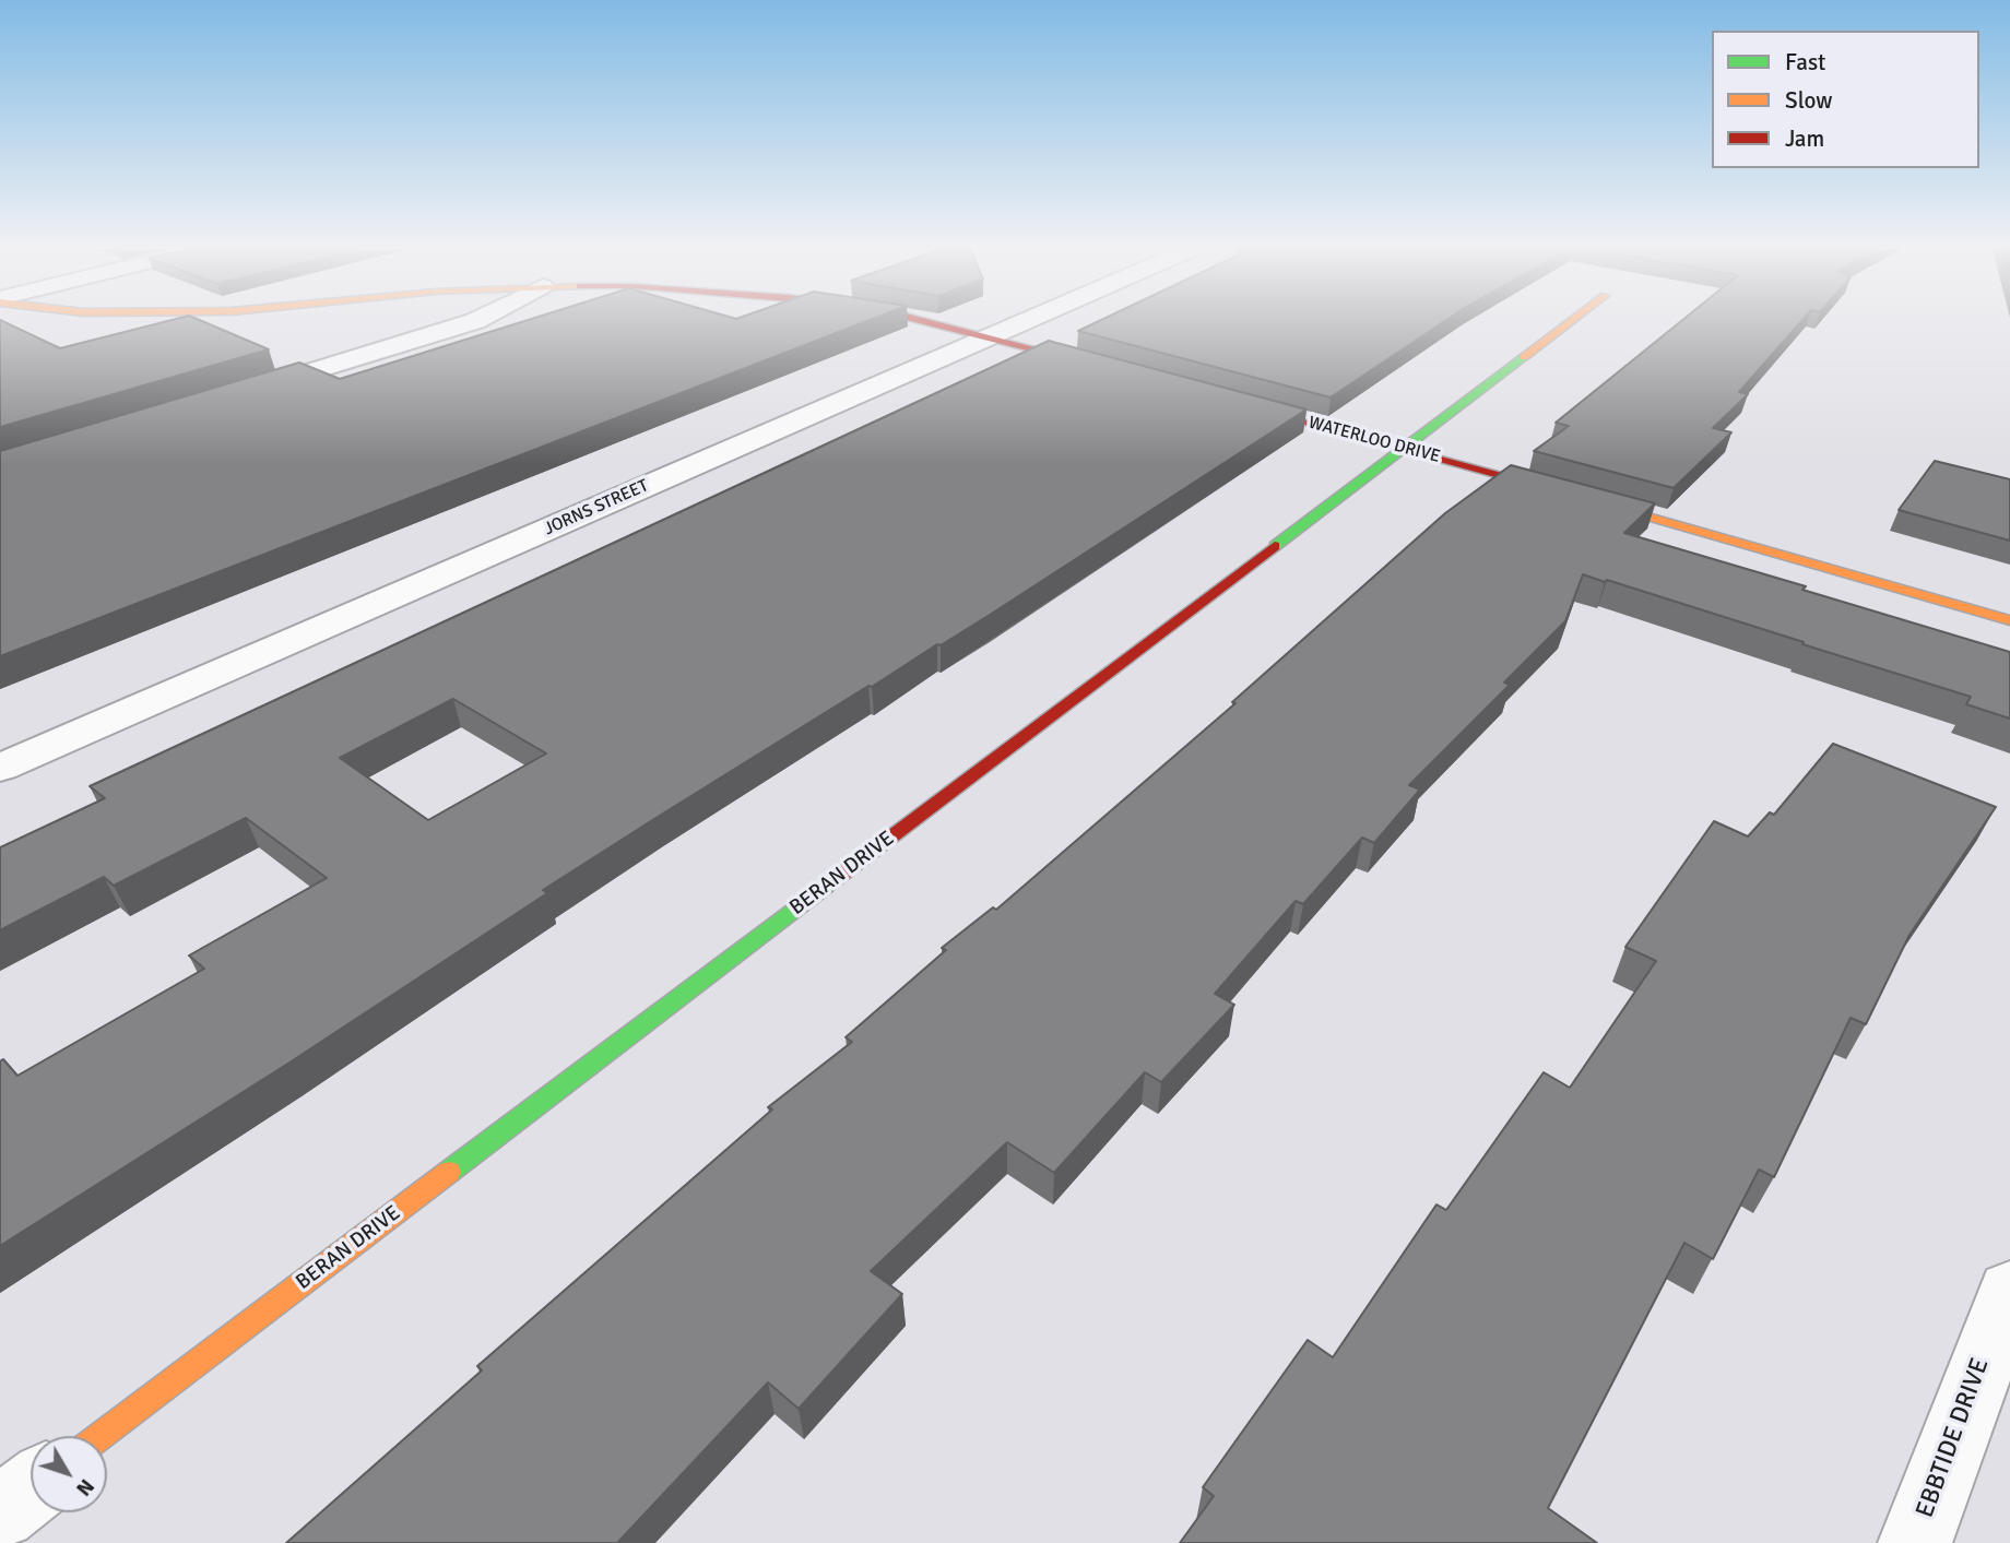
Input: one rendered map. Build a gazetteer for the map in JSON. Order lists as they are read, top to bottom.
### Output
{
  "streets": {
    "street": [
      "WATERLOO DRIVE",
      "JORNS STREET",
      "BERAN DRIVE",
      "EBBTIDE DRIVE"
    ]
  },
  "crossings": [
    ["WATERLOO DRIVE", "BERAN DRIVE"]
  ],
  "legend": ["Fast", "Slow", "Jam"],
  "north": "bottom right"
}
